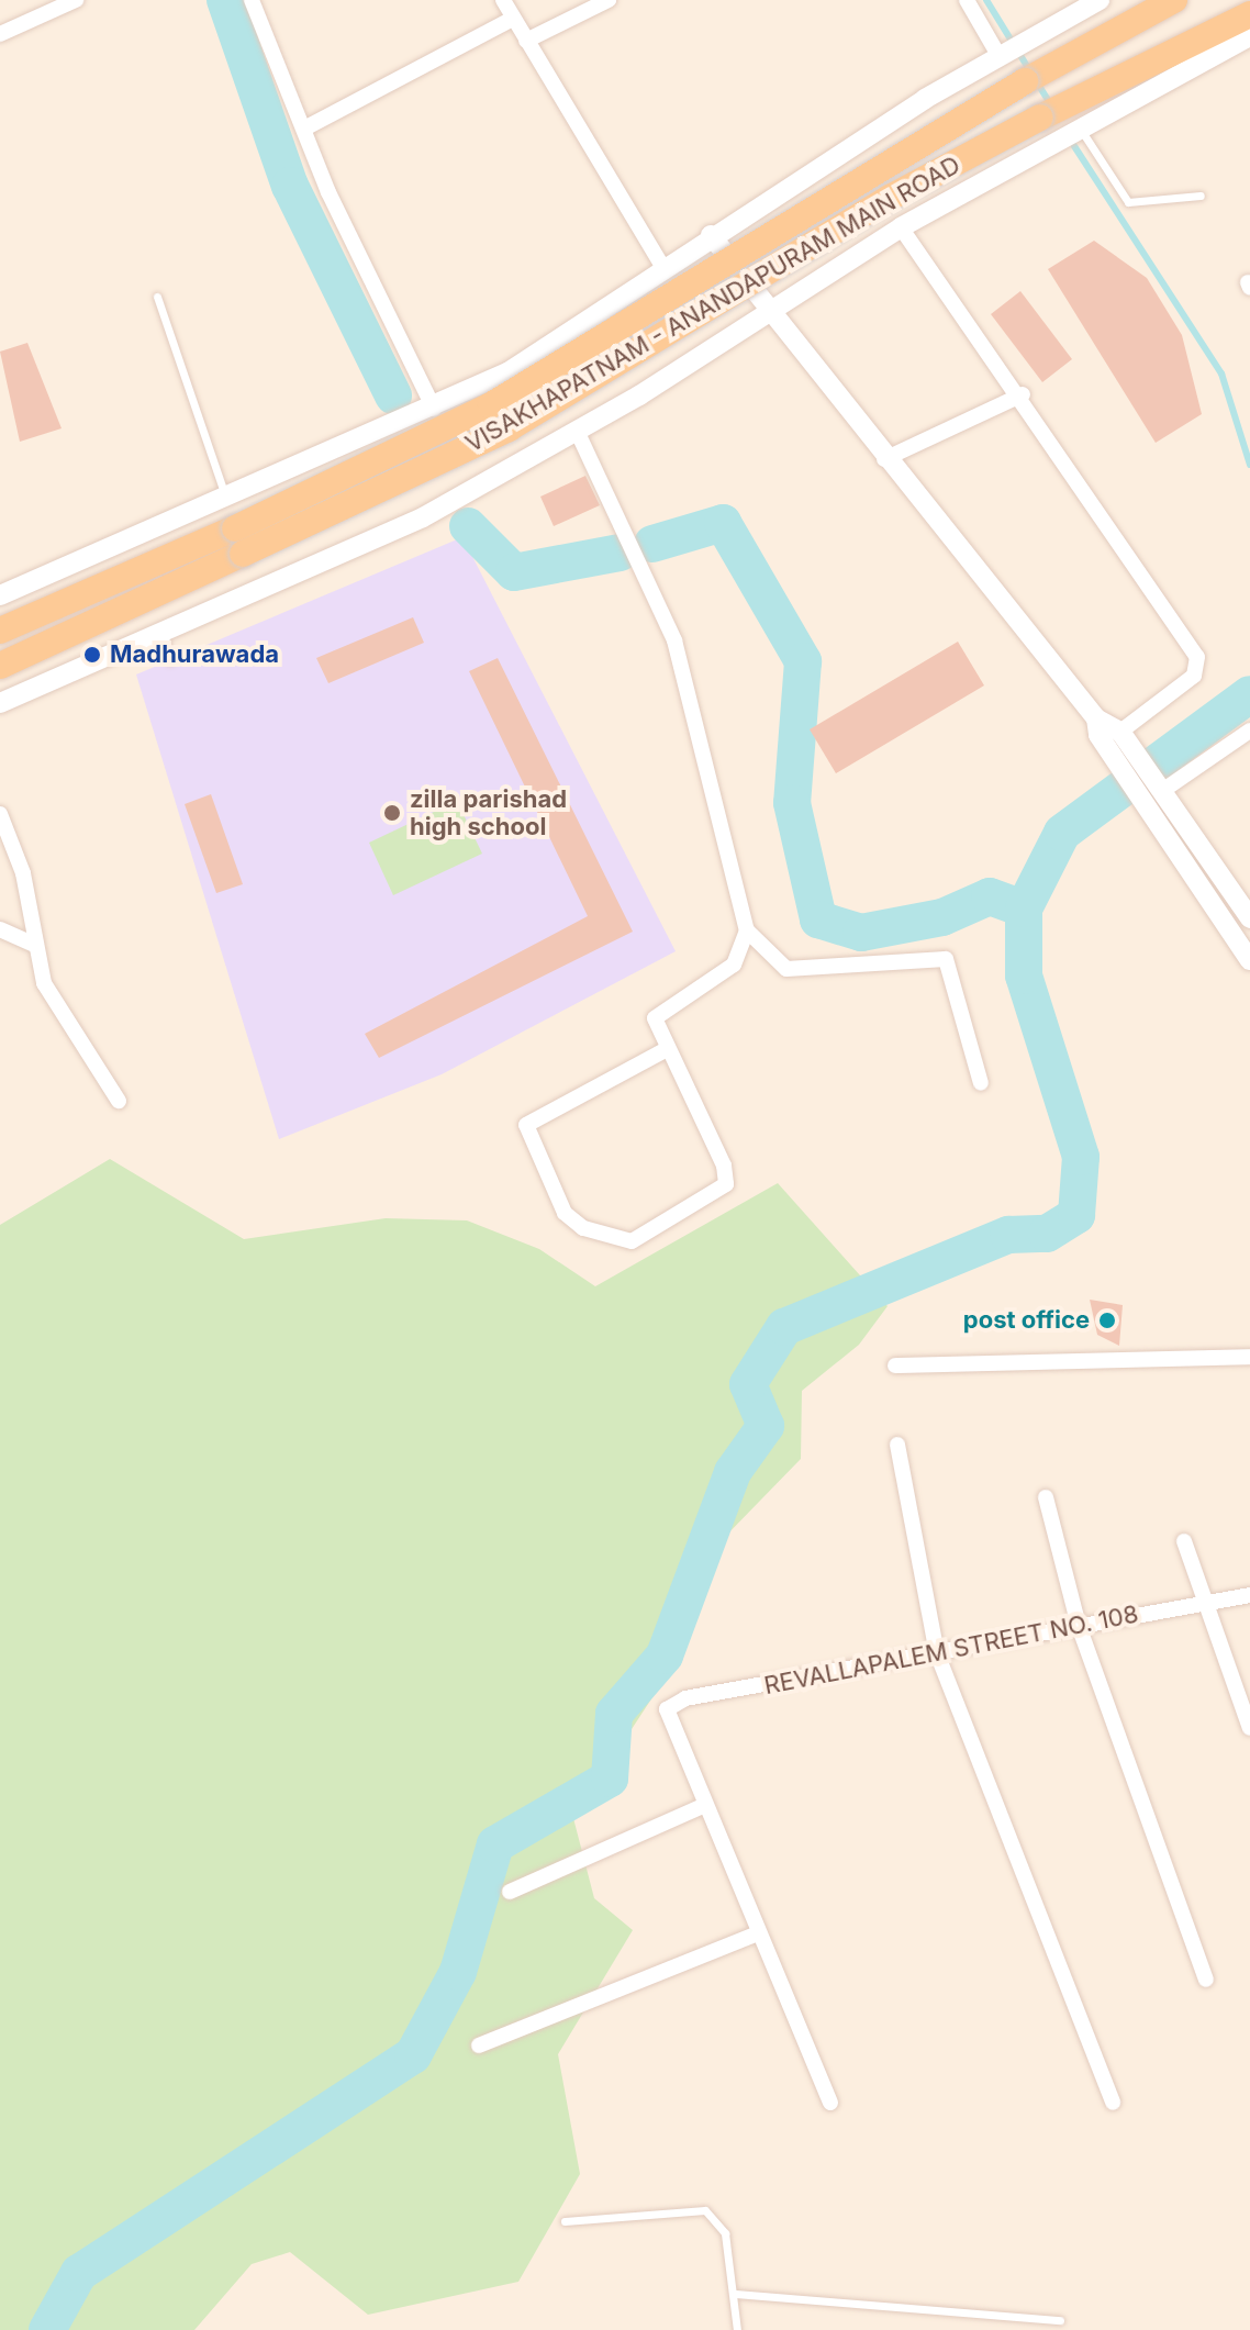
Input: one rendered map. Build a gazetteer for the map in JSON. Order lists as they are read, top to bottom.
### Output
{
  "streets": {
    "main road": ["VISAKHAPATNAM - ANANDAPURAM MAIN ROAD"],
    "street": ["REVALLAPALEM STREET NO. 108"]
  },
  "places": ["Madhurawada", "zilla parishad high school", "post office"]
}
